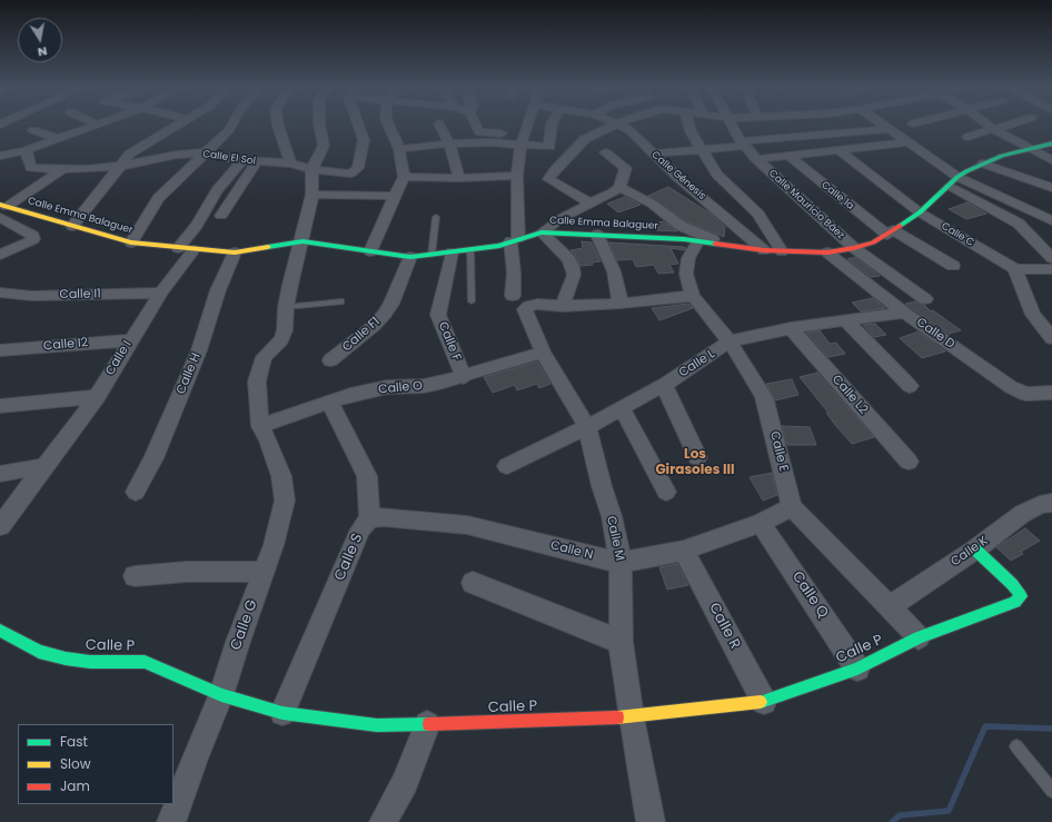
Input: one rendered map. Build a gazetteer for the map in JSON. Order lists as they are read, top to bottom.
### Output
{
  "streets": {
    "street": [
      "Calle El Sol",
      "Calle Génesis",
      "Calle 1a",
      "Calle Mauricio Báez",
      "Calle Emma Balaguer",
      "Calle C",
      "Calle I1",
      "Calle D",
      "Calle F1",
      "Calle F",
      "Calle I2",
      "Calle I",
      "Calle L",
      "Calle H",
      "Calle O",
      "Calle L2",
      "Calle E",
      "Calle M",
      "Calle N",
      "Calle K",
      "Calle S",
      "Calle Q",
      "Calle G",
      "Calle R",
      "Calle P"
    ]
  },
  "crossings": [
    ["Calle El Sol", "Calle I"],
    ["Calle El Sol", "Calle G"],
    ["Calle Génesis", "Calle Emma Balaguer"],
    ["Calle 1a", "Calle Emma Balaguer"],
    ["Calle Mauricio Báez", "Calle Emma Balaguer"],
    ["Calle Emma Balaguer", "Calle C"],
    ["Calle Emma Balaguer", "Calle D"],
    ["Calle Emma Balaguer", "Calle F1"],
    ["Calle Emma Balaguer", "Calle F"],
    ["Calle Emma Balaguer", "Calle I"],
    ["Calle Emma Balaguer", "Calle H"],
    ["Calle Emma Balaguer", "Calle E"],
    ["Calle Emma Balaguer", "Calle G"],
    ["Calle I1", "Calle I"],
    ["Calle D", "Calle L"],
    ["Calle F", "Calle O"],
    ["Calle I2", "Calle I"],
    ["Calle L", "Calle L2"],
    ["Calle L", "Calle E"],
    ["Calle L", "Calle M"],
    ["Calle O", "Calle M"],
    ["Calle O", "Calle G"],
    ["Calle E", "Calle N"],
    ["Calle M", "Calle N"],
    ["Calle M", "Calle P"],
    ["Calle N", "Calle S"],
    ["Calle N", "Calle Q"],
    ["Calle N", "Calle R"],
    ["Calle K", "Calle P"],
    ["Calle S", "Calle P"],
    ["Calle Q", "Calle P"],
    ["Calle G", "Calle P"],
    ["Calle R", "Calle P"]
  ],
  "districts": ["Los Girasoles III"],
  "legend": ["Fast", "Slow", "Jam"],
  "north": "bottom"
}
